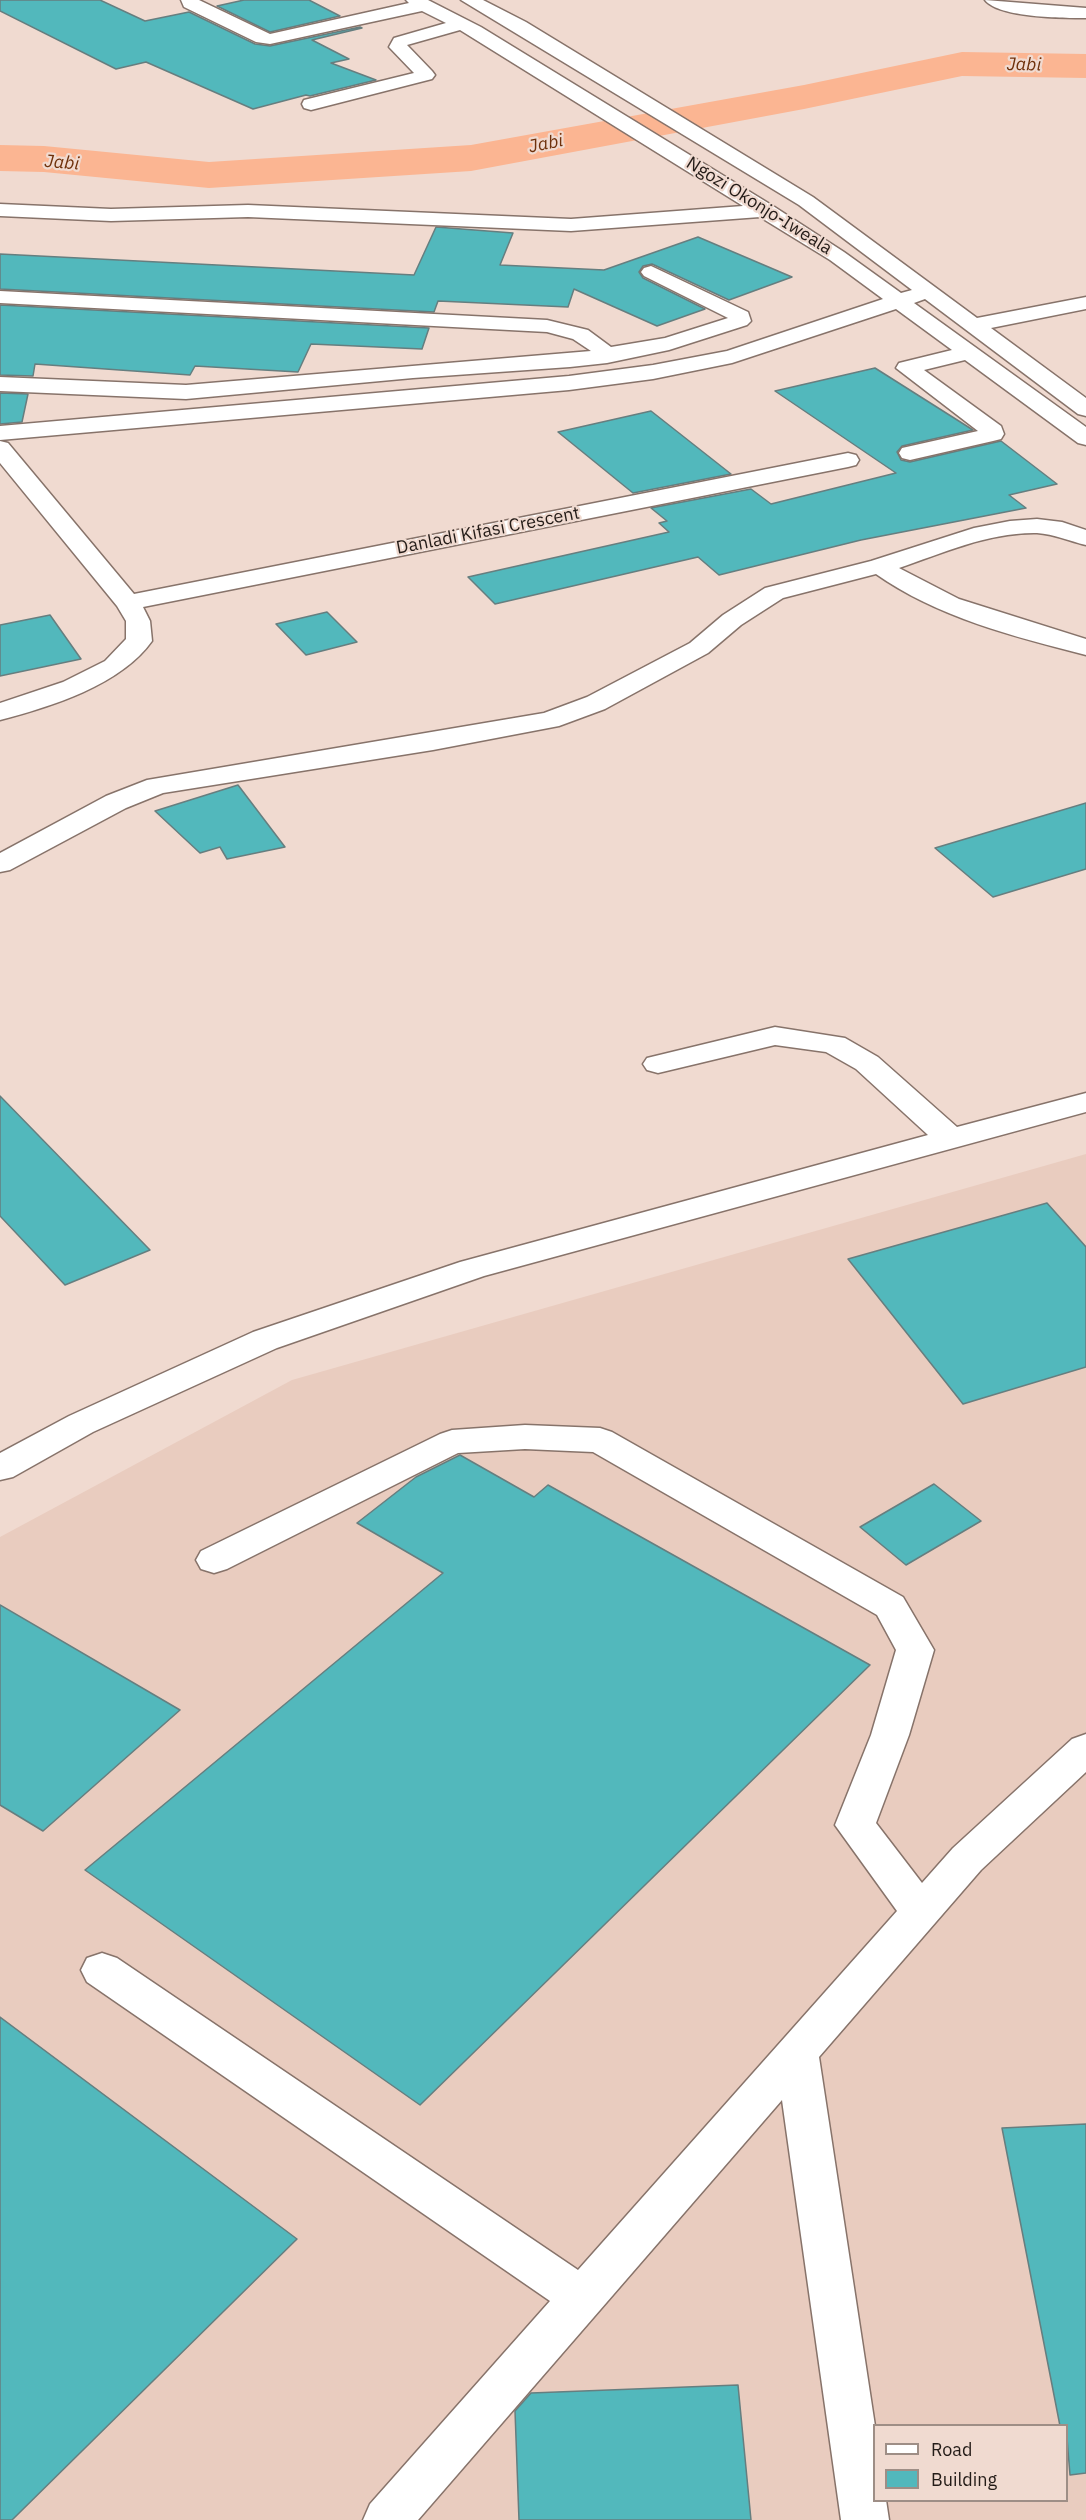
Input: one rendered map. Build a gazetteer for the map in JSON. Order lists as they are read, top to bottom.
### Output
{
  "streets": {
    "street": ["Ngozi Okonjo-Iweala", "Danladi Kifasi Crescent"]
  },
  "water": ["Jabi"],
  "legend": ["Road", "Building"]
}
